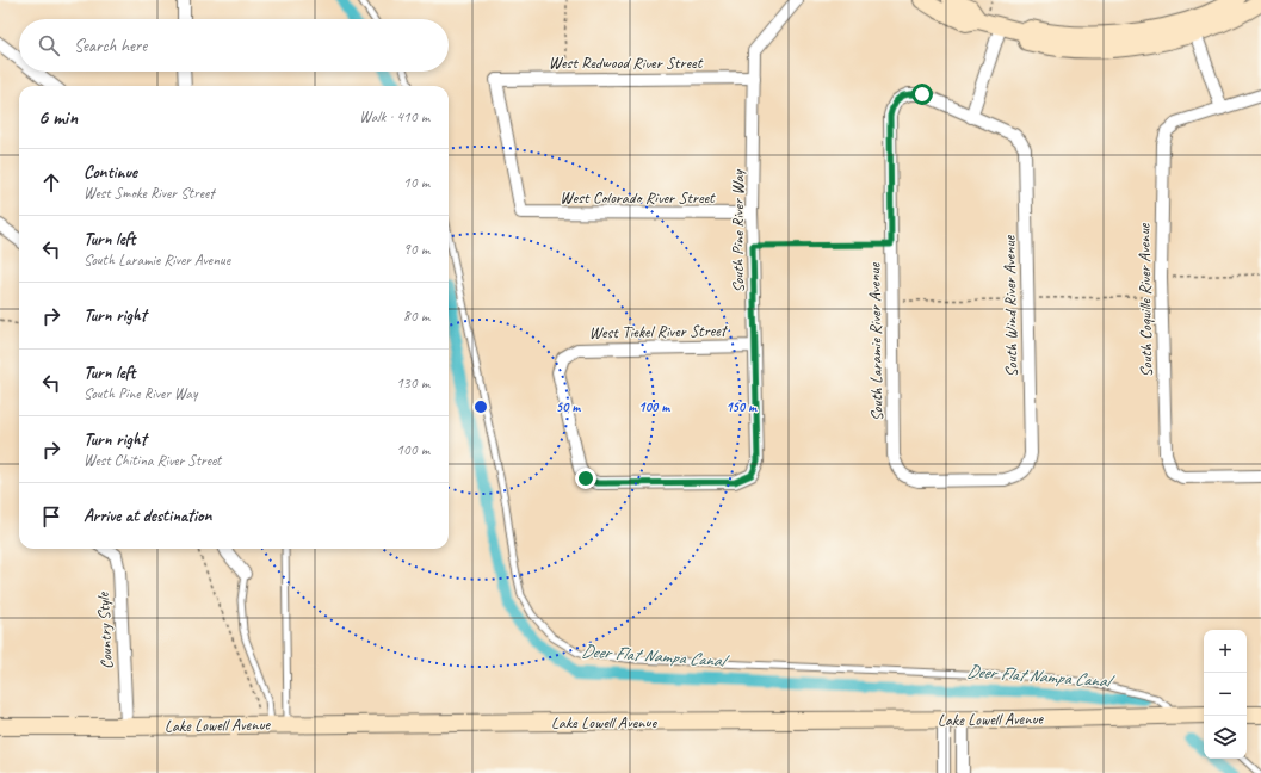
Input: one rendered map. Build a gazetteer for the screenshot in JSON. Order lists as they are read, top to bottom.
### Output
{
  "streets": {
    "street": [
      "West Redwood River Street",
      "West Colorado River Street",
      "South Pine River Way",
      "South Coquille River Avenue",
      "South Wind River Avenue",
      "West Tiekel River Street",
      "South Laramie River Avenue",
      "Country Style",
      "Lake Lowell Avenue"
    ]
  },
  "crossings": [
    ["West Redwood River Street", "West Colorado River Street"],
    ["West Redwood River Street", "South Pine River Way"],
    ["West Colorado River Street", "South Pine River Way"],
    ["South Pine River Way", "West Tiekel River Street"],
    ["South Wind River Avenue", "South Laramie River Avenue"],
    ["Country Style", "Lake Lowell Avenue"]
  ],
  "water": ["Deer Flat Nampa Canal"],
  "page": {
    "search": "Search here",
    "heading": ["6 min", "Walk · 410 m"],
    "list": [
      ["Continue", "West Smoke River Street", "10 m"],
      ["Turn left", "South Laramie River Avenue", "90 m"],
      ["Turn right", "80 m"],
      ["Turn left", "South Pine River Way", "130 m"],
      ["Turn right", "West Chitina River Street", "100 m"],
      "Arrive at destination"
    ],
    "map_buttons": ["+", "−"]
  },
  "rings": ["50 m", "100 m", "150 m"]
}
